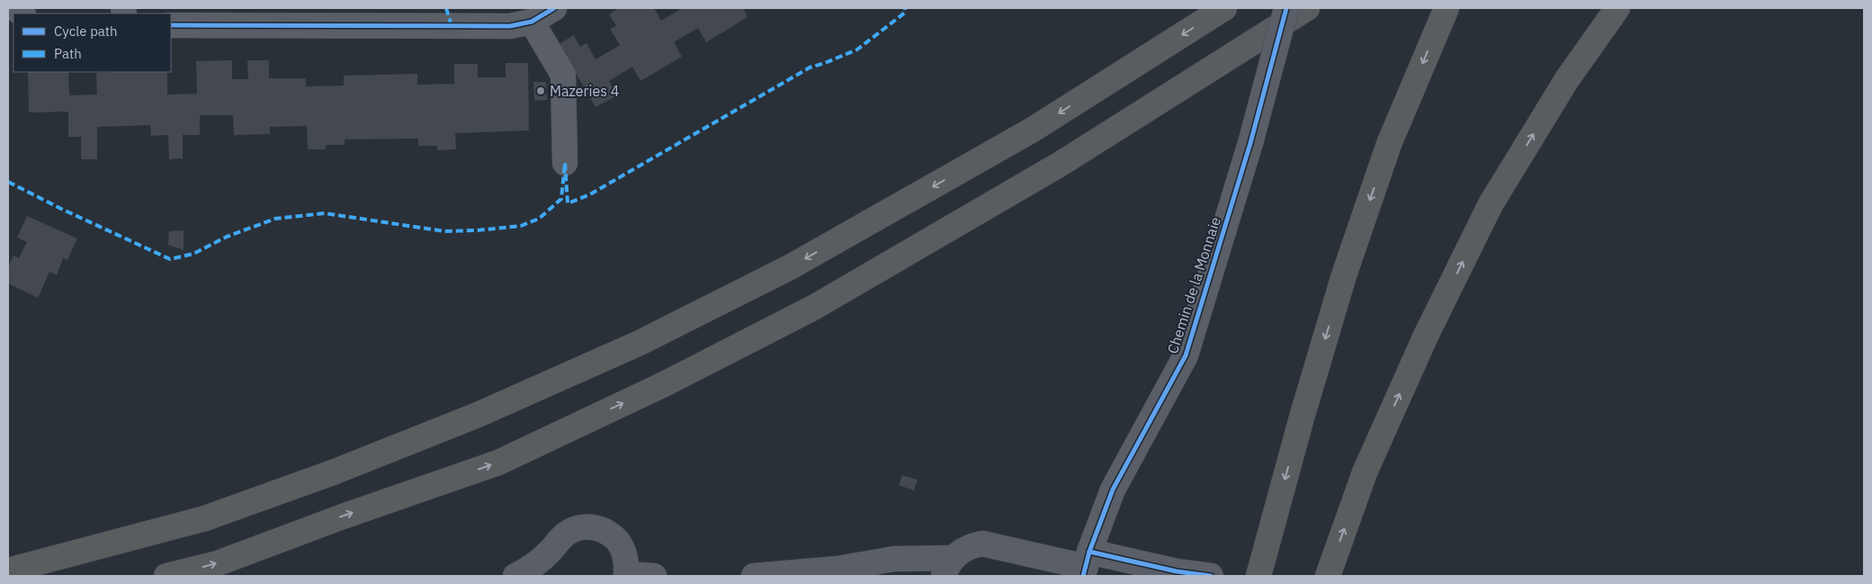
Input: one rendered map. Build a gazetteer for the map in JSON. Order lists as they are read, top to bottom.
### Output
{
  "streets": {
    "street": ["Chemin de la Monnaie"]
  },
  "places": ["Mazeries 4"],
  "legend": ["Cycle path", "Path"]
}
